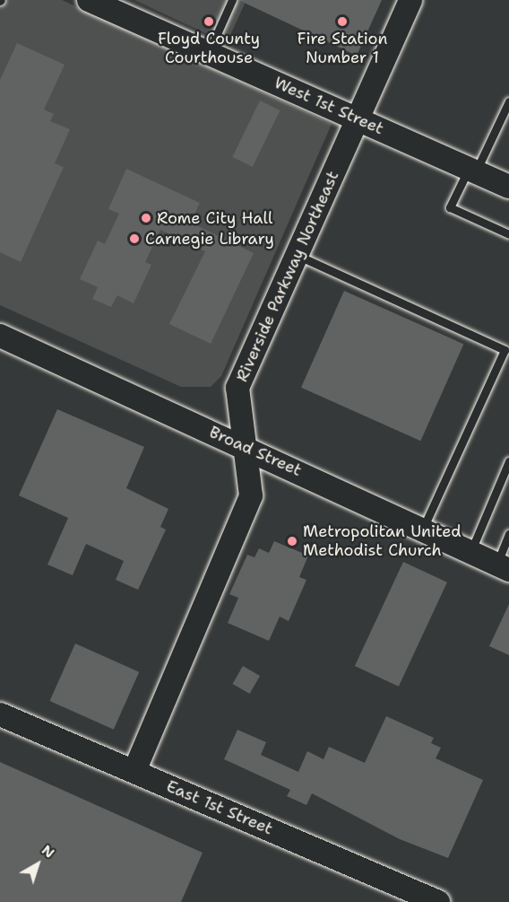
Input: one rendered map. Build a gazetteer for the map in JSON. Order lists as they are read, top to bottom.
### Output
{
  "streets": {
    "street": [
      "West 1st Street",
      "Riverside Parkway Northeast",
      "Broad Street",
      "East 1st Street"
    ]
  },
  "crossings": [
    ["West 1st Street", "Riverside Parkway Northeast"],
    ["Riverside Parkway Northeast", "Broad Street"],
    ["Riverside Parkway Northeast", "East 1st Street"]
  ],
  "places": [
    "Floyd County Courthouse",
    "Fire Station Number 1",
    "Rome City Hall",
    "Carnegie Library",
    "Metropolitan United Methodist Church"
  ],
  "north": "top right"
}
